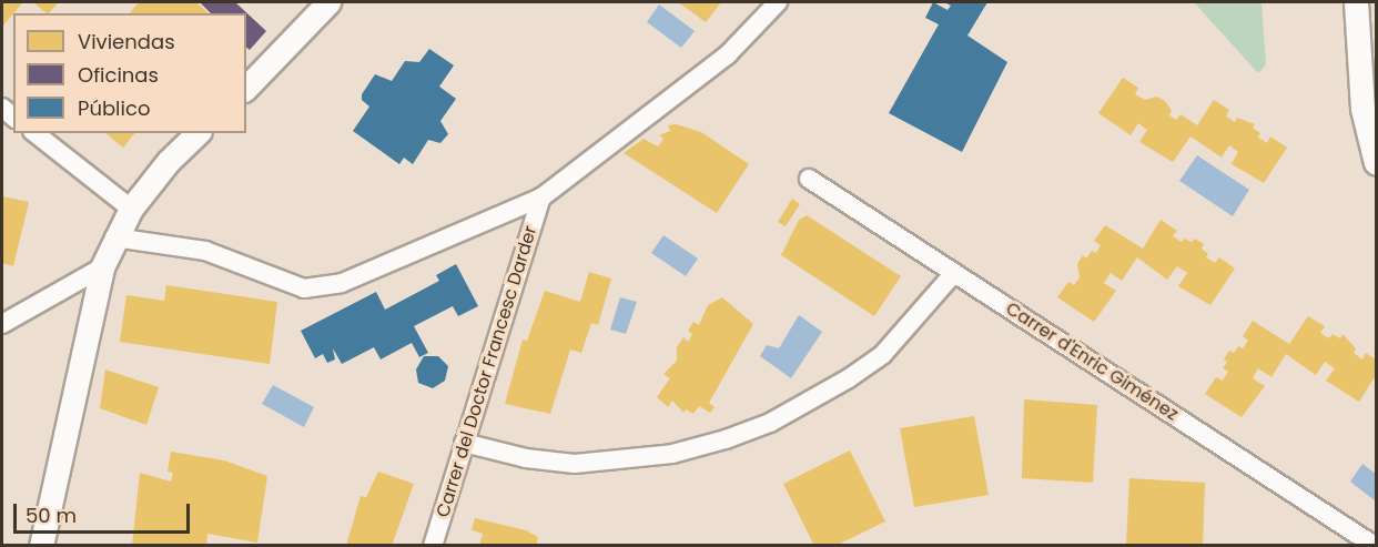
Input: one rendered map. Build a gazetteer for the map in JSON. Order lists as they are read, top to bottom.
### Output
{
  "streets": {
    "street": ["Carrer d'Enric Giménez", "Carrer del Doctor Francesc Darder"]
  },
  "legend": ["Viviendas", "Oficinas", "Público"],
  "scale_bar": "50 m"
}
